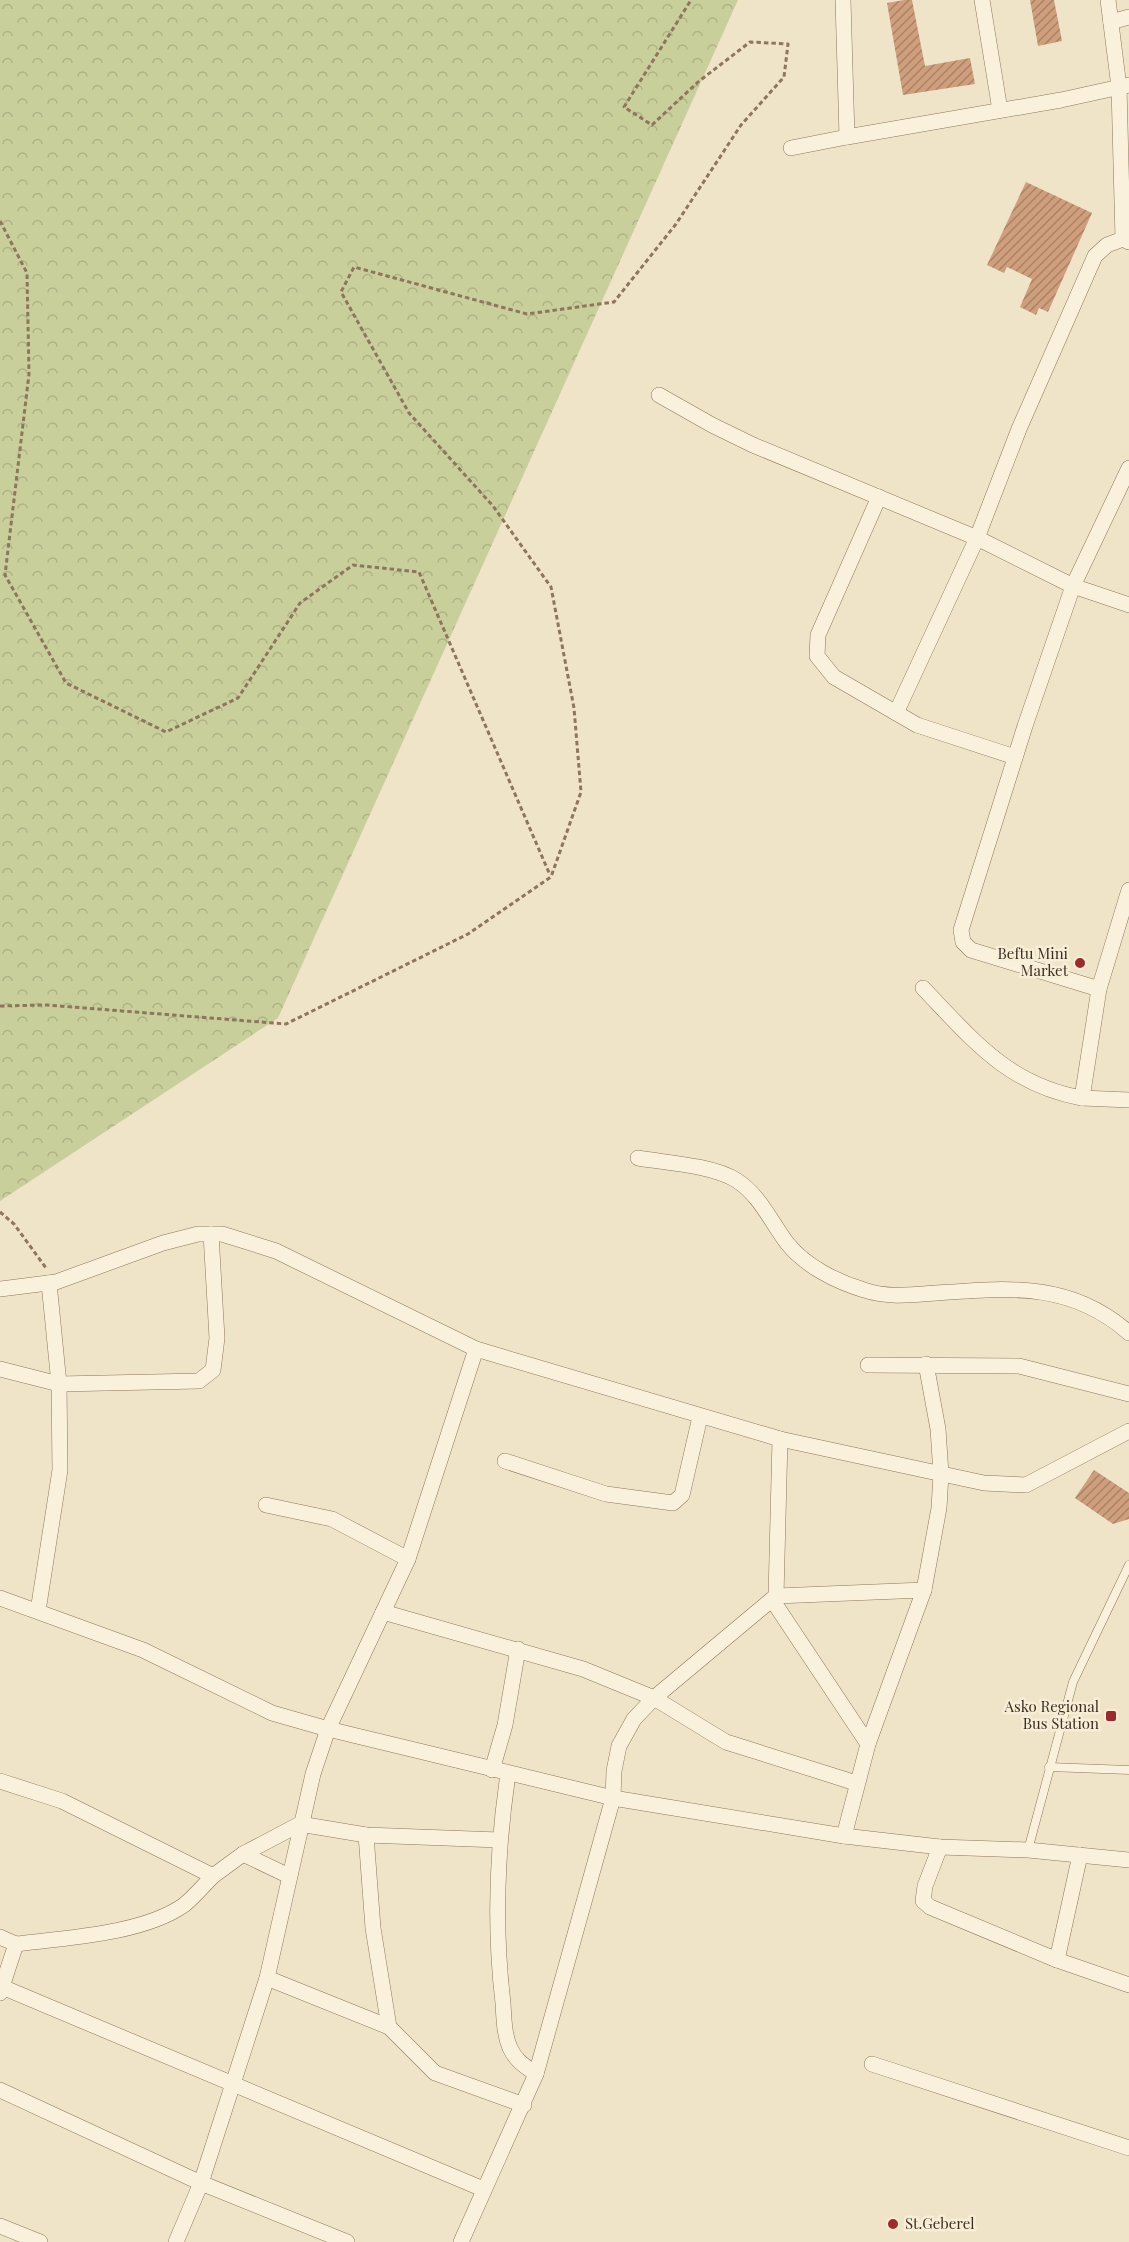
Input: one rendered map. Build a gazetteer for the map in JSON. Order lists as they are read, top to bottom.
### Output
{
  "places": {
    "other": ["Beftu Mini Market", "St.Geberel"],
    "transit": ["Asko Regional Bus Station"]
  }
}
